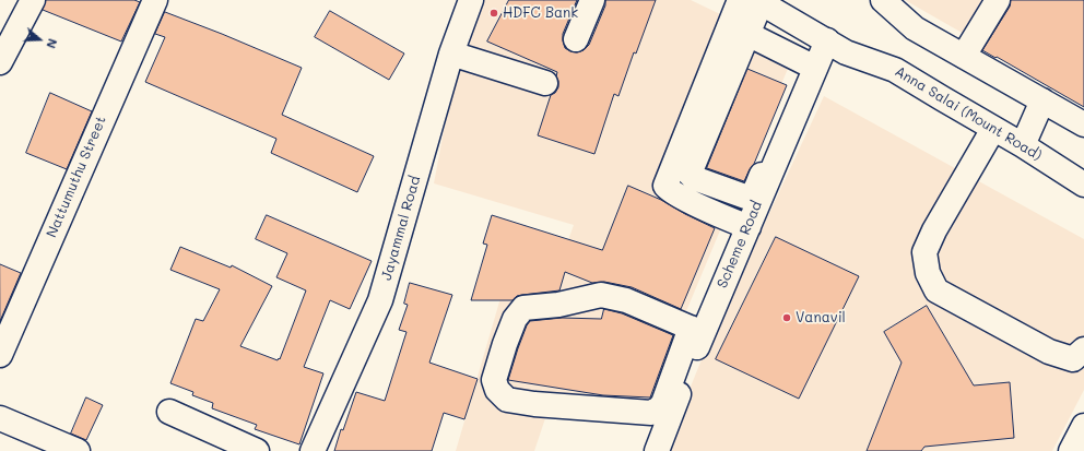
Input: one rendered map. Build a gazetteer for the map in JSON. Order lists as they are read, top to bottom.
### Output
{
  "streets": {
    "street": [
      "Anna Salai (Mount Road)",
      "Nattumuthu Street",
      "Jayammal Road",
      "Scheme Road"
    ]
  },
  "crossings": [
    ["Anna Salai (Mount Road)", "Scheme Road"]
  ],
  "places": ["HDFC Bank", "Vanavil"],
  "north": "right"
}
